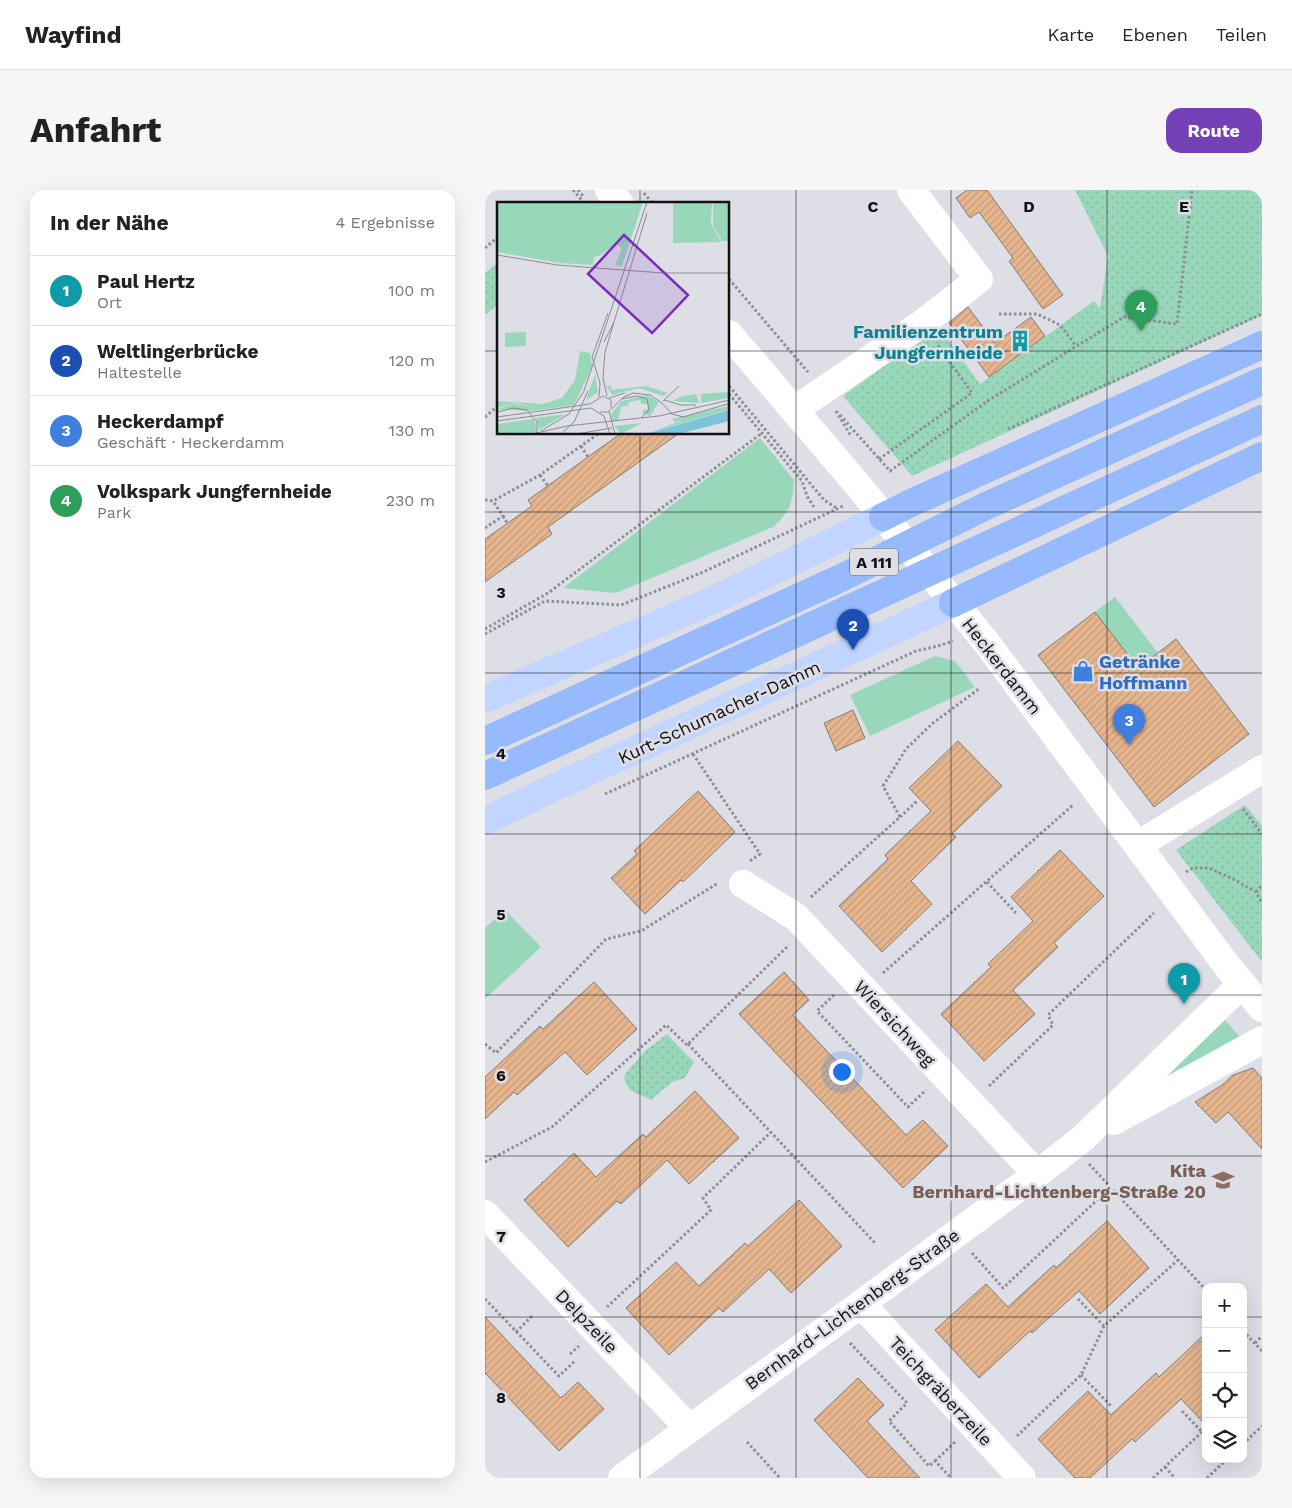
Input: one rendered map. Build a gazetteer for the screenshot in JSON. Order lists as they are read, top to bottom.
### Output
{
  "streets": {
    "highway": ["A 111"],
    "main road": ["Kurt-Schumacher-Damm"],
    "street": [
      "Heckerdamm",
      "Wiersichweg",
      "Bernhard-Lichtenberg-Straße",
      "Delpzeile",
      "Teichgräberzeile"
    ]
  },
  "crossings": [
    ["Heckerdamm", "Kurt-Schumacher-Damm"],
    ["Heckerdamm", "Bernhard-Lichtenberg-Straße"],
    ["Wiersichweg", "Bernhard-Lichtenberg-Straße"],
    ["Bernhard-Lichtenberg-Straße", "Delpzeile"],
    ["Bernhard-Lichtenberg-Straße", "Teichgräberzeile"]
  ],
  "places": {
    "building": ["Familienzentrum Jungfernheide"],
    "shop": ["Getränke Hoffmann"],
    "school or university": ["Kita Bernhard-Lichtenberg-Straße 20"]
  },
  "page": {
    "header": "Wayfind",
    "nav": ["Karte", "Ebenen", "Teilen"],
    "buttons": "Route",
    "title": "Anfahrt",
    "heading": ["In der Nähe", "4 Ergebnisse"],
    "list": [
      {
        "mark": "1",
        "name": "Paul Hertz",
        "note": "Ort",
        "value": "100 m"
      },
      {
        "mark": "2",
        "name": "Weltlingerbrücke",
        "note": "Haltestelle",
        "value": "120 m"
      },
      {
        "mark": "3",
        "name": "Heckerdampf",
        "note": "Geschäft · Heckerdamm",
        "value": "130 m"
      },
      {
        "mark": "4",
        "name": "Volkspark Jungfernheide",
        "note": "Park",
        "value": "230 m"
      }
    ],
    "pins": [
      "4",
      "2",
      "3",
      "1"
    ],
    "map_buttons": ["+", "−"]
  },
  "grid": {
    "columns": ["C", "D", "E"],
    "rows": [
      "3",
      "4",
      "5",
      "6",
      "7",
      "8"
    ]
  }
}
